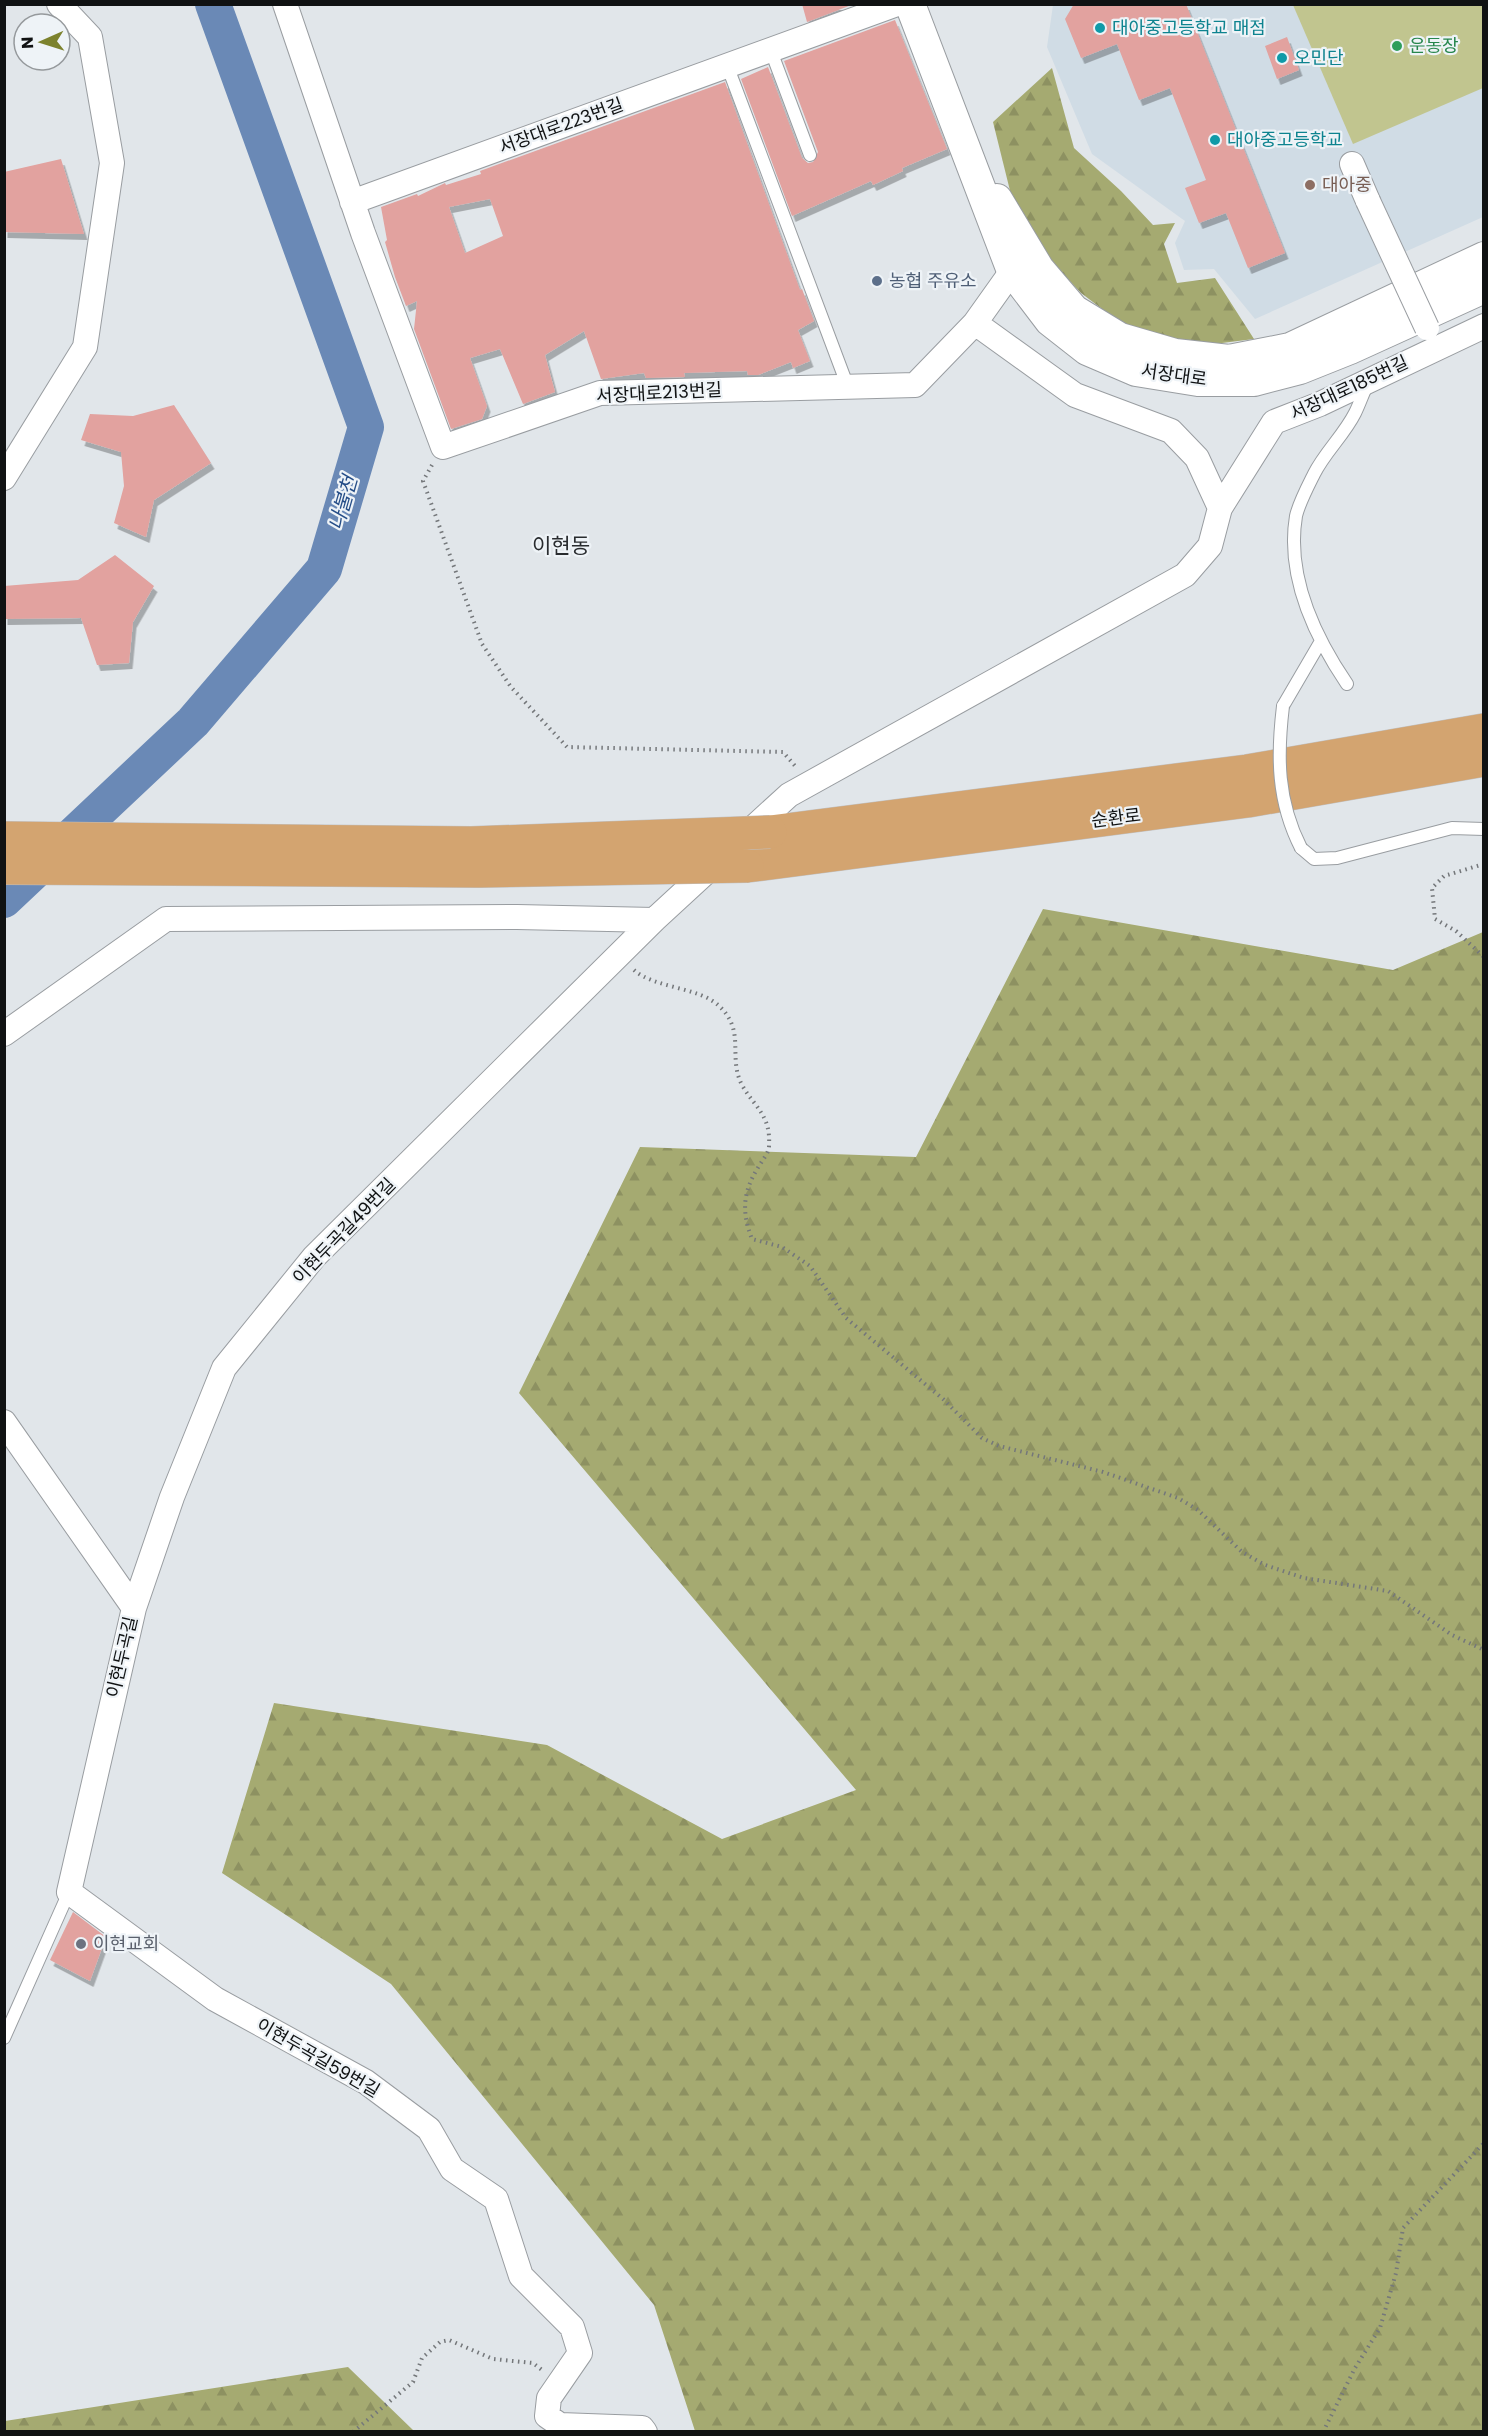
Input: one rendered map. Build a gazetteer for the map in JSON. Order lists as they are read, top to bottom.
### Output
{
  "streets": {
    "highway": ["순환로"],
    "street": [
      "서장대로223번길",
      "서장대로",
      "서장대로185번길",
      "서장대로213번길",
      "이현두곡길49번길",
      "이현두곡길",
      "이현두곡길59번길"
    ]
  },
  "crossings": [
    ["서장대로", "서장대로213번길"],
    ["서장대로185번길", "이현두곡길49번길"],
    ["이현두곡길49번길", "이현두곡길"],
    ["이현두곡길", "이현두곡길59번길"]
  ],
  "districts": ["이현동"],
  "water": ["나불천"],
  "places": [
    "대아중고등학교 매점",
    "운동장",
    "오민단",
    "대아중고등학교",
    "대아중",
    "농협 주유소",
    "이현교회"
  ],
  "north": "left"
}
